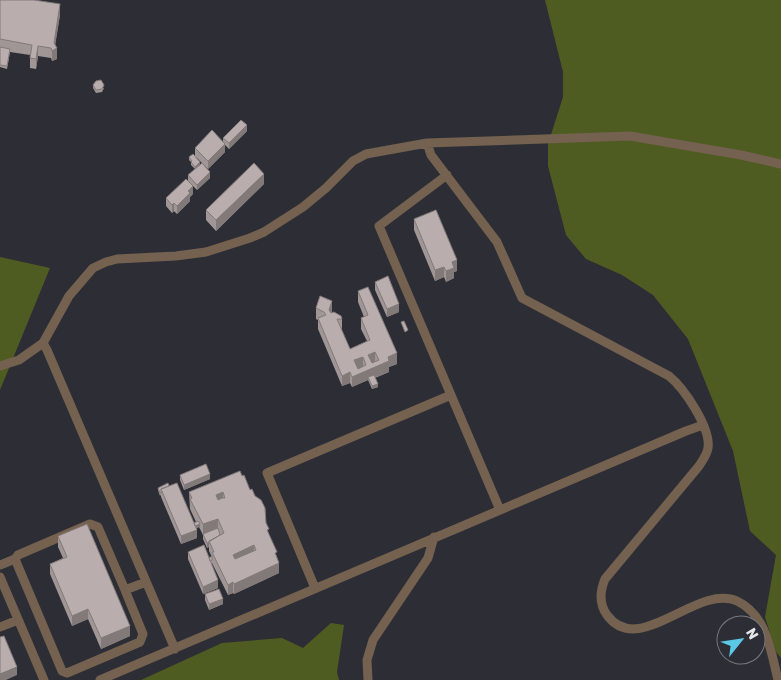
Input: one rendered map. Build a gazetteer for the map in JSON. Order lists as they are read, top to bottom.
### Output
{
  "north": "top right"
}
